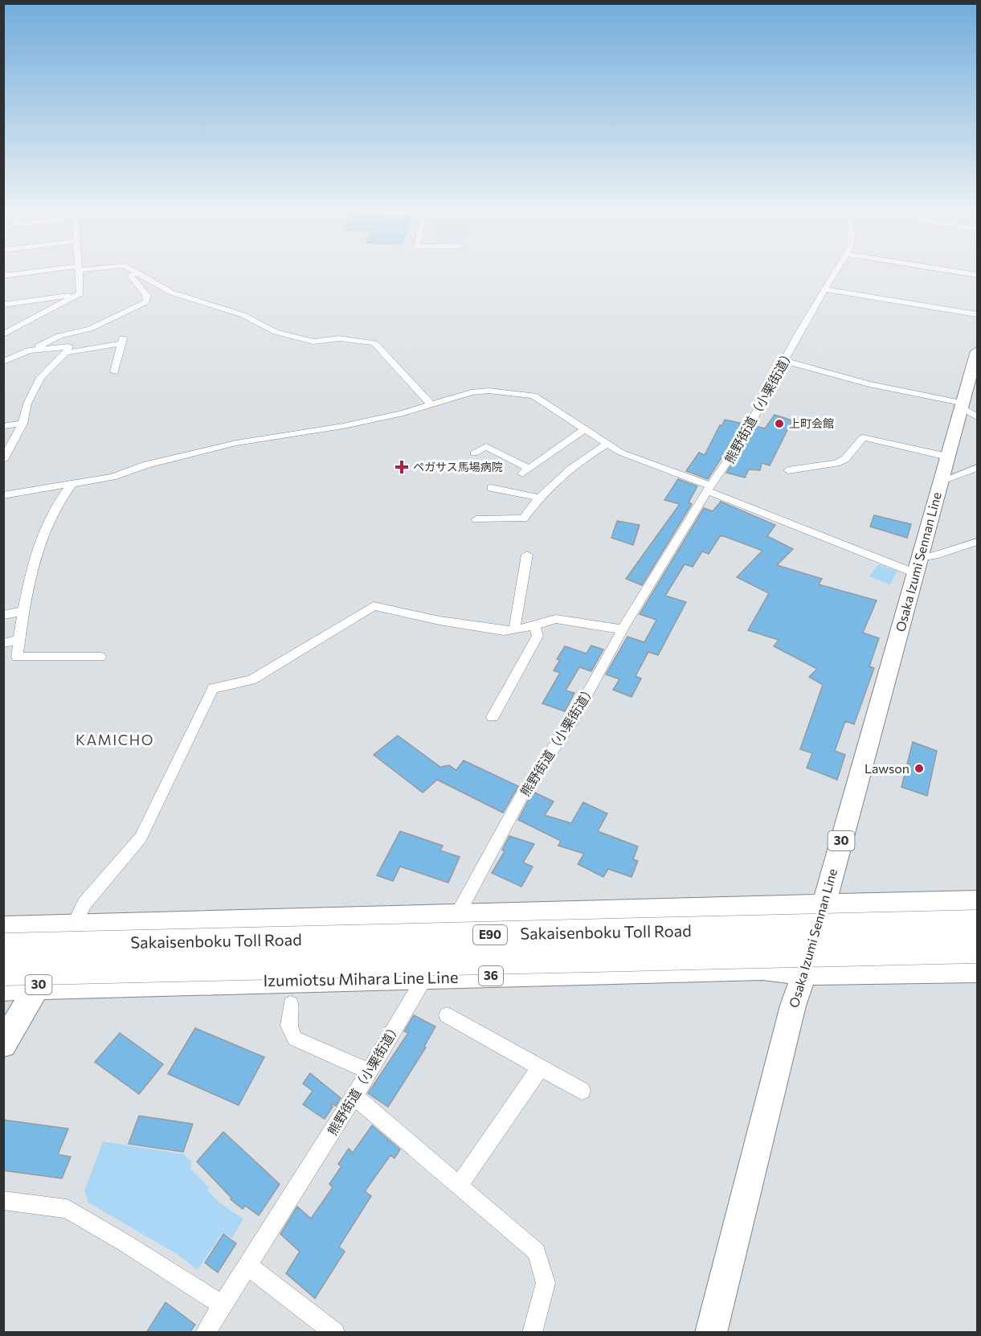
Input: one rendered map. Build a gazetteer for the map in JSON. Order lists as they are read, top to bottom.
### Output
{
  "streets": {
    "highway": ["Sakaisenboku Toll Road", "E90"],
    "main road": [
      "Osaka Izumi Sennan Line",
      "30",
      "36",
      "Izumiotsu Mihara Line Line"
    ],
    "street": ["熊野街道（小栗街道）"]
  },
  "crossings": [
    ["熊野街道（小栗街道）", "Izumiotsu Mihara Line Line"],
    ["Osaka Izumi Sennan Line", "Izumiotsu Mihara Line Line"],
    ["30", "Izumiotsu Mihara Line Line"],
    ["Sakaisenboku Toll Road", "Izumiotsu Mihara Line Line"]
  ],
  "districts": ["KAMICHO"],
  "places": {
    "other": ["上町会館", "Lawson"],
    "health": ["ペガサス馬場病院"]
  }
}
